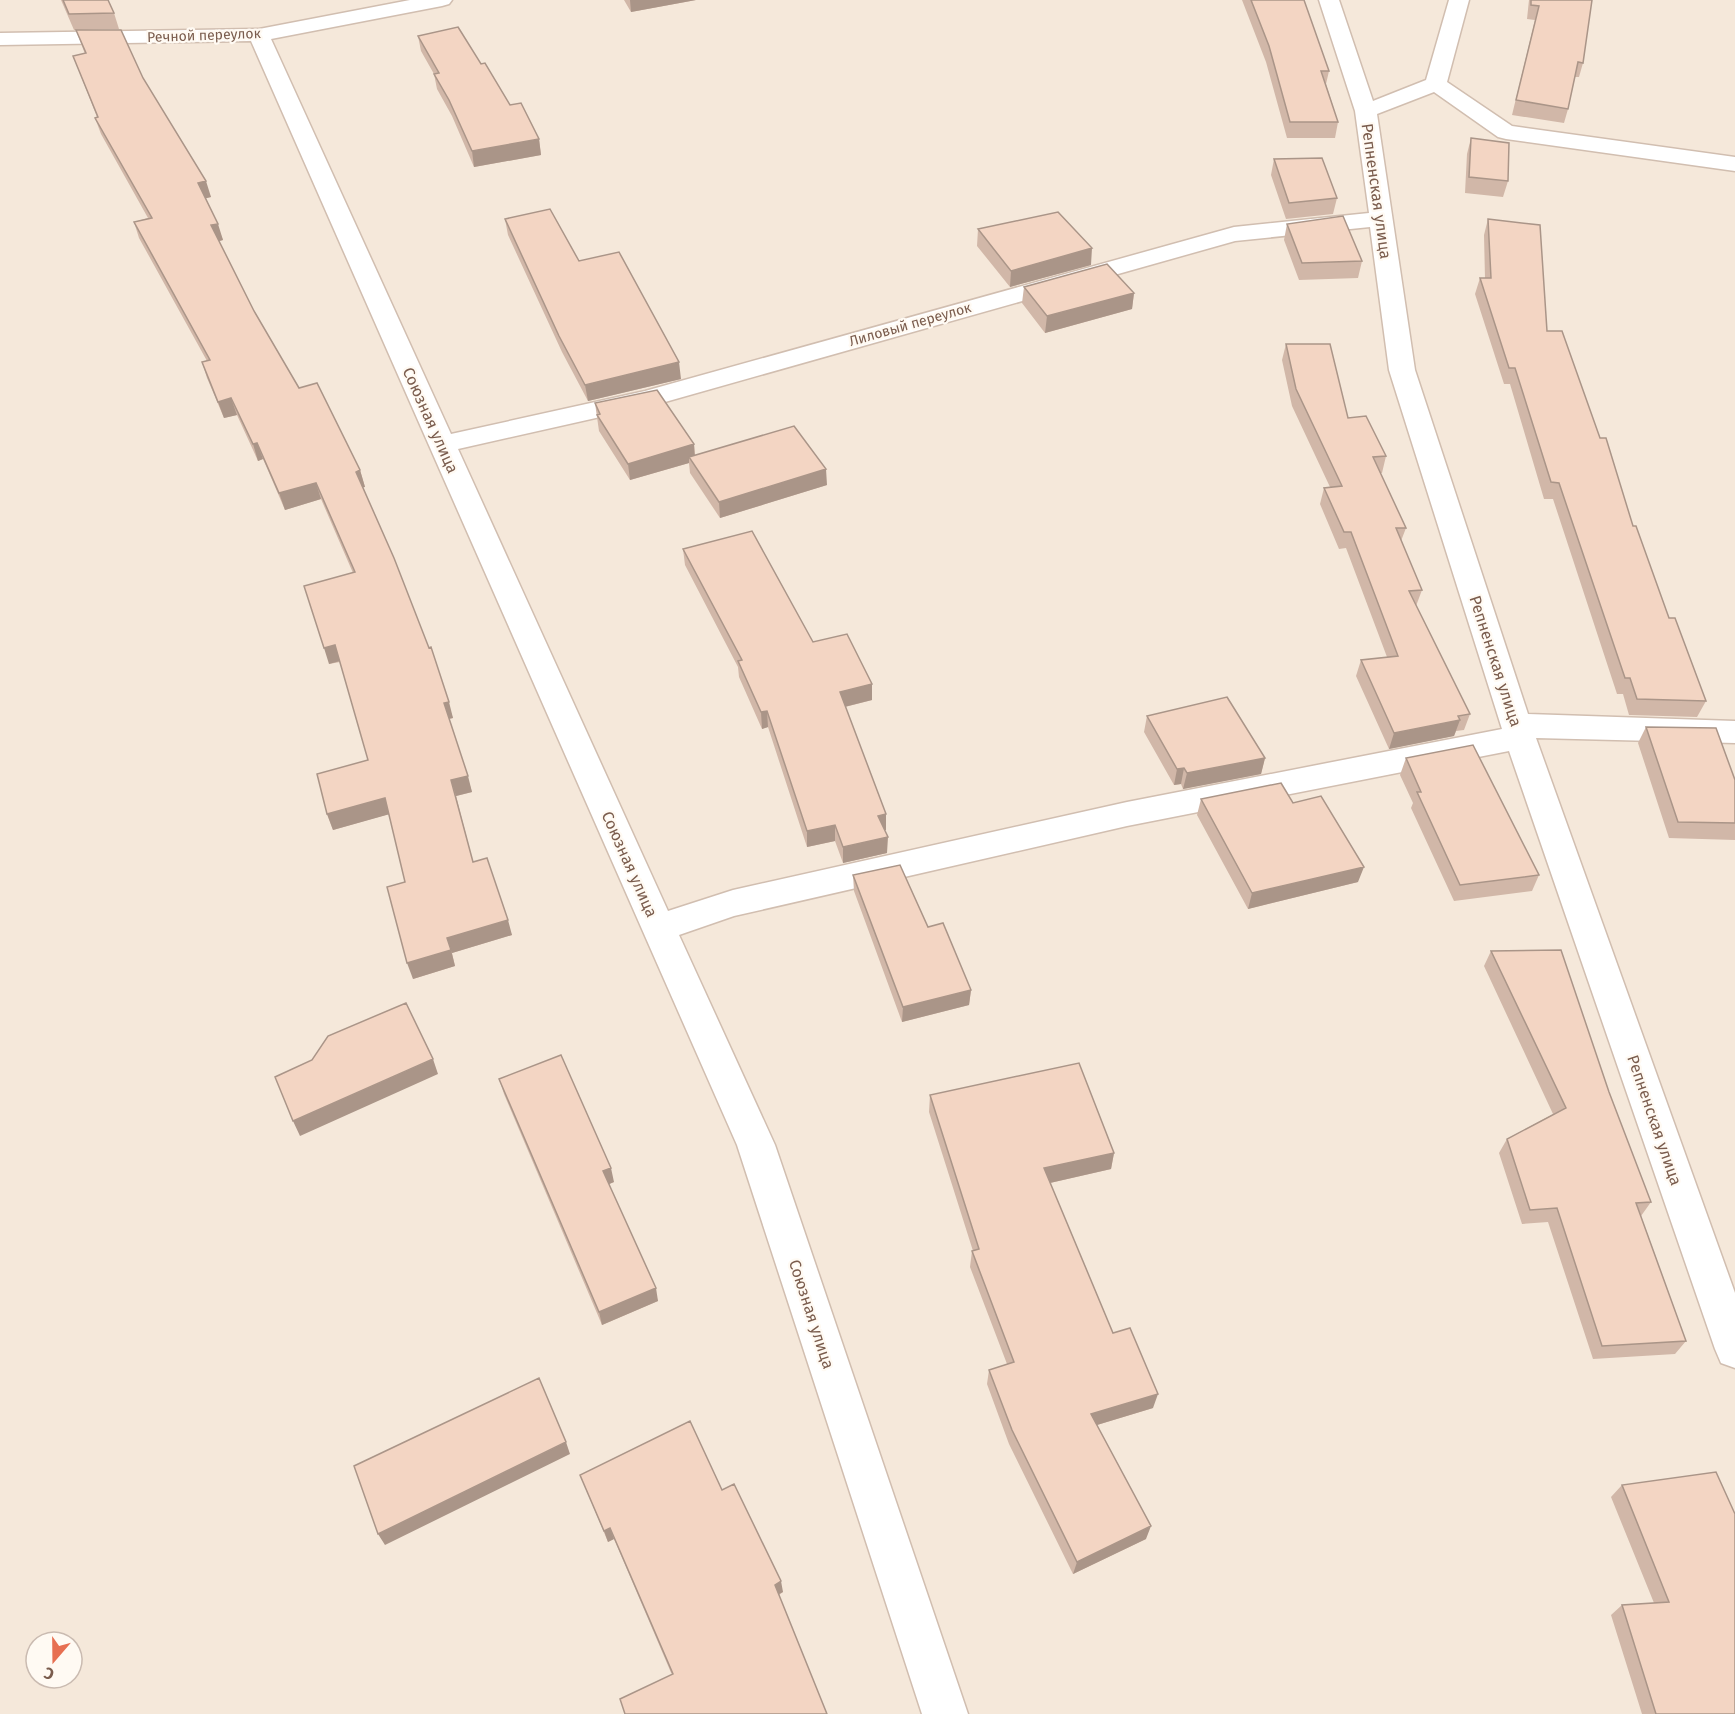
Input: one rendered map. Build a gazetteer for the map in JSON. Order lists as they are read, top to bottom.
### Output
{
  "streets": {
    "street": [
      "Речной переулок",
      "Репненская улица",
      "Лиловый переулок",
      "Союзная улица"
    ]
  },
  "crossings": [
    ["Речной переулок", "Союзная улица"],
    ["Репненская улица", "Лиловый переулок"],
    ["Лиловый переулок", "Союзная улица"]
  ],
  "north": "bottom"
}
